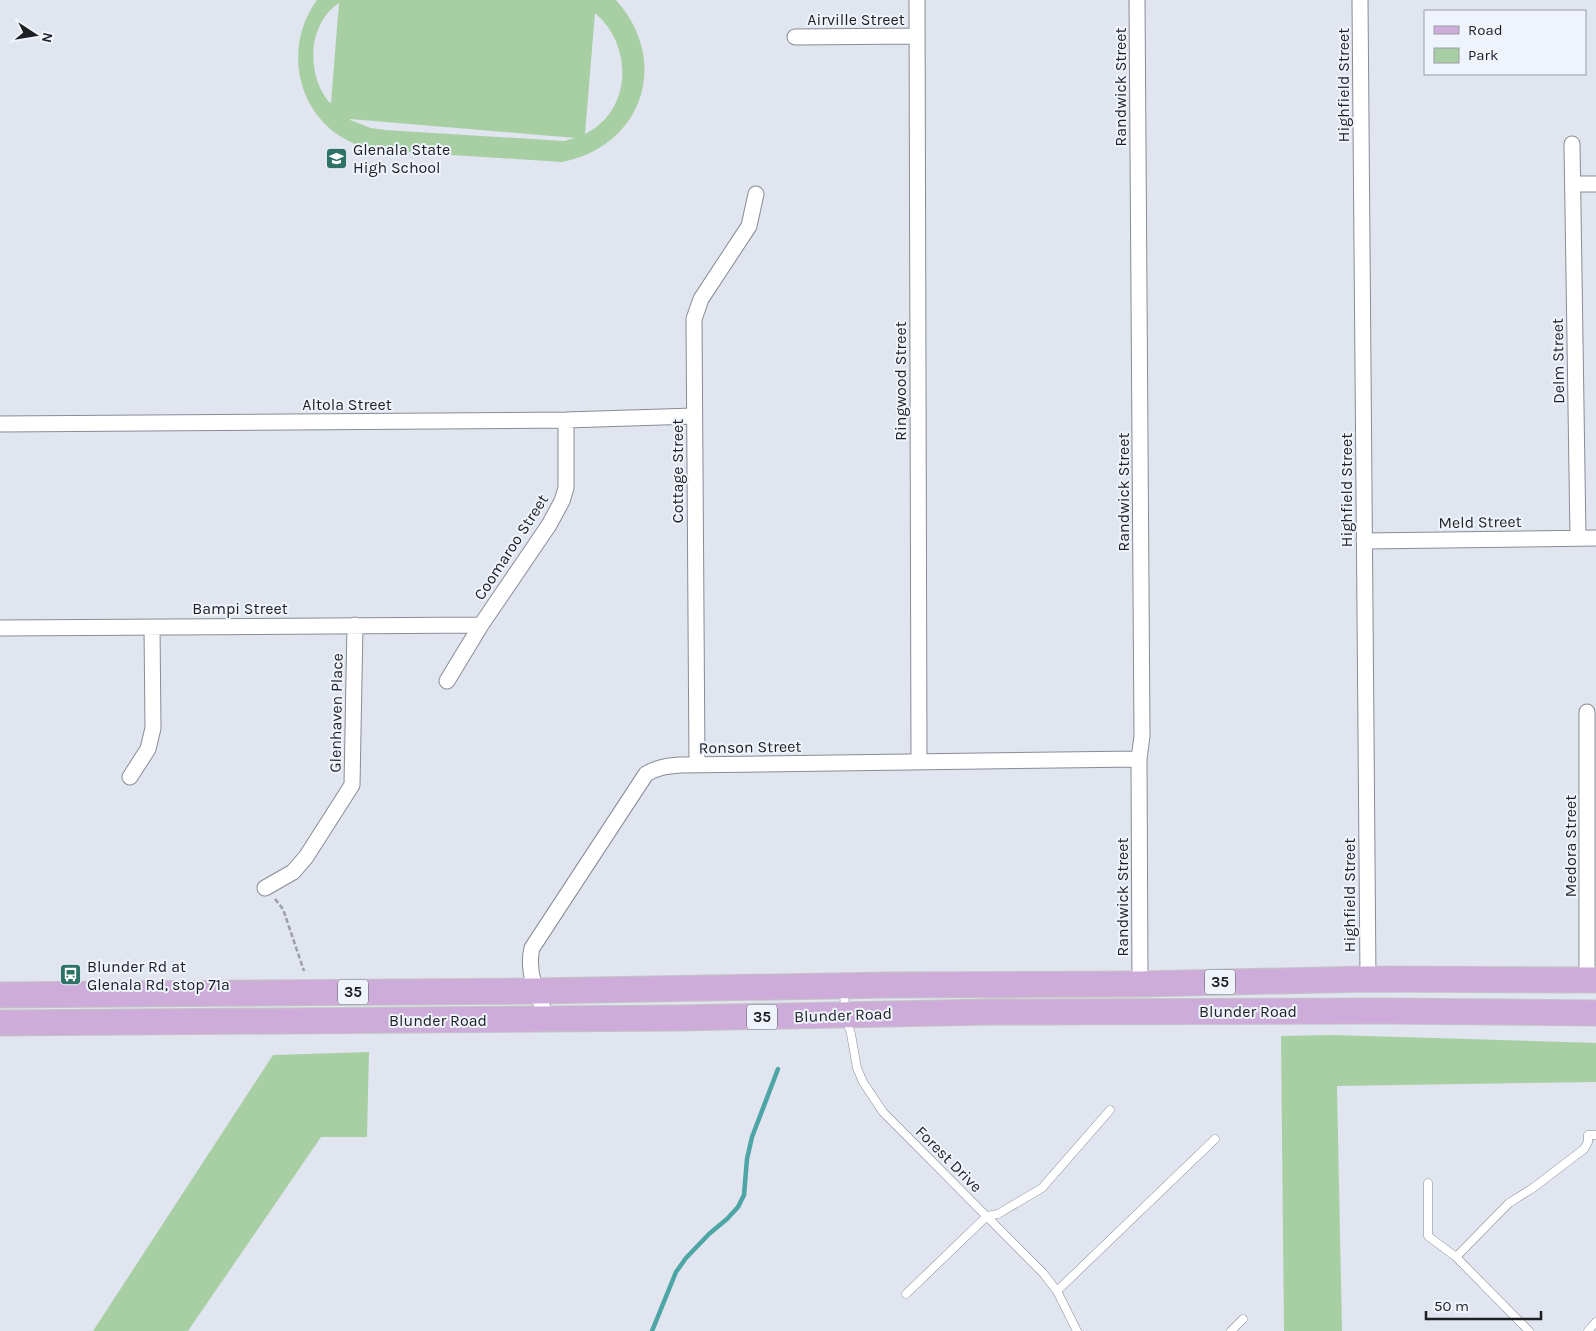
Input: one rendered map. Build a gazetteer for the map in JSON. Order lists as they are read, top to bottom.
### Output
{
  "streets": {
    "main road": ["35", "Blunder Road"],
    "street": [
      "Airville Street",
      "Highfield Street",
      "Randwick Street",
      "Delm Street",
      "Ringwood Street",
      "Altola Street",
      "Cottage Street",
      "Meld Street",
      "Coomaroo Street",
      "Bampi Street",
      "Glenhaven Place",
      "Ronson Street",
      "Medora Street"
    ],
    "lane": ["Forest Drive"]
  },
  "crossings": [
    ["Airville Street", "Ringwood Street"],
    ["Highfield Street", "Meld Street"],
    ["Highfield Street", "Blunder Road"],
    ["Randwick Street", "Ronson Street"],
    ["Randwick Street", "Blunder Road"],
    ["Delm Street", "Meld Street"],
    ["Ringwood Street", "Ronson Street"],
    ["Altola Street", "Cottage Street"],
    ["Altola Street", "Coomaroo Street"],
    ["Cottage Street", "Ronson Street"],
    ["Coomaroo Street", "Bampi Street"],
    ["Bampi Street", "Glenhaven Place"],
    ["Ronson Street", "Blunder Road"],
    ["Medora Street", "Blunder Road"],
    ["Blunder Road", "Forest Drive"]
  ],
  "places": {
    "school or university": ["Glenala State High School"],
    "bus stop": ["Blunder Rd at Glenala Rd, stop 71a"]
  },
  "legend": ["Road", "Park"],
  "scale_bar": "50 m",
  "north": "right"
}
